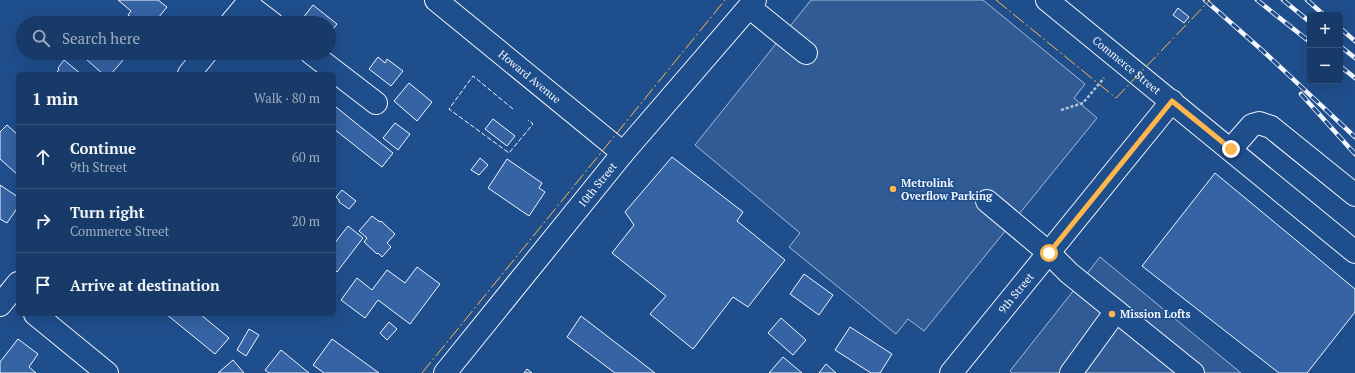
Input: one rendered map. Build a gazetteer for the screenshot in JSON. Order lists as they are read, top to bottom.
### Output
{
  "streets": {
    "street": [
      "Commerce Street",
      "Howard Avenue",
      "10th Street",
      "9th Street"
    ]
  },
  "crossings": [
    ["Commerce Street", "9th Street"],
    ["Howard Avenue", "10th Street"]
  ],
  "places": ["Metrolink Overflow Parking", "Mission Lofts"],
  "page": {
    "map_buttons": ["+", "−"],
    "search": "Search here",
    "heading": ["1 min", "Walk · 80 m"],
    "list": [
      ["Continue", "9th Street", "60 m"],
      ["Turn right", "Commerce Street", "20 m"],
      "Arrive at destination"
    ]
  }
}
